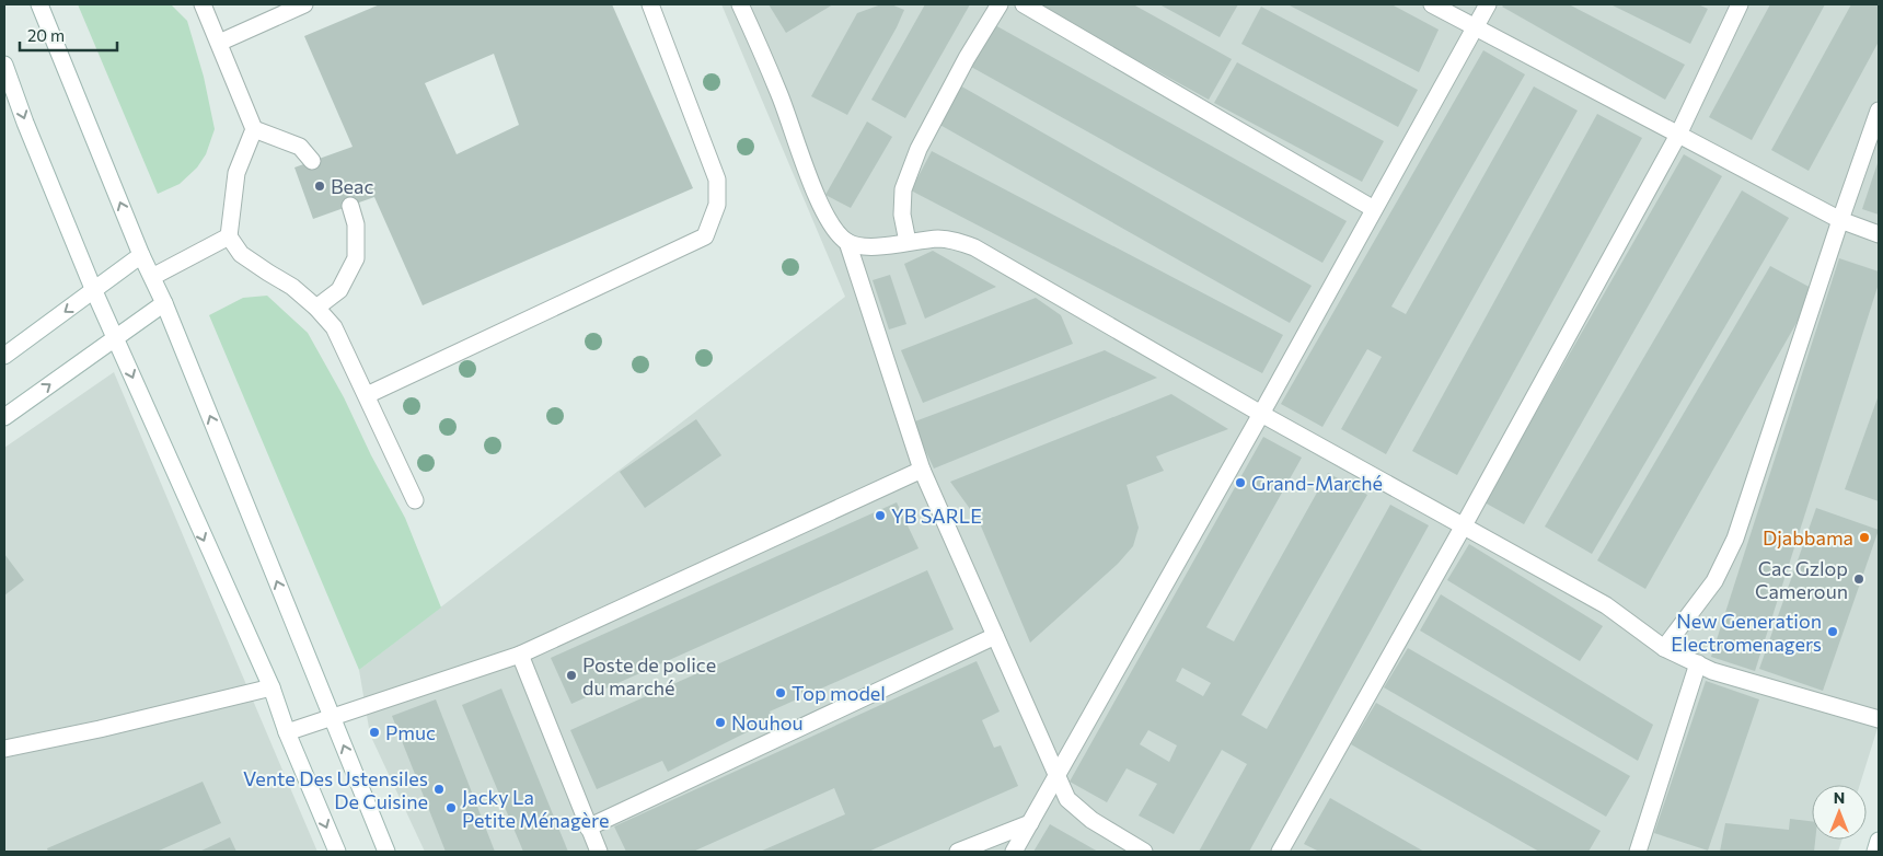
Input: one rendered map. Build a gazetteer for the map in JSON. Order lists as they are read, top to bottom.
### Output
{
  "places": [
    "Beac",
    "Grand-Marché",
    "YB SARLE",
    "Djabbama",
    "Cac Gzlop Cameroun",
    "New Generation Electromenagers",
    "Poste de police du marché",
    "Top model",
    "Nouhou",
    "Pmuc",
    "Vente Des Ustensiles De Cuisine",
    "Jacky La Petite Ménagère"
  ],
  "scale_bar": "20 m",
  "north": "top"
}
